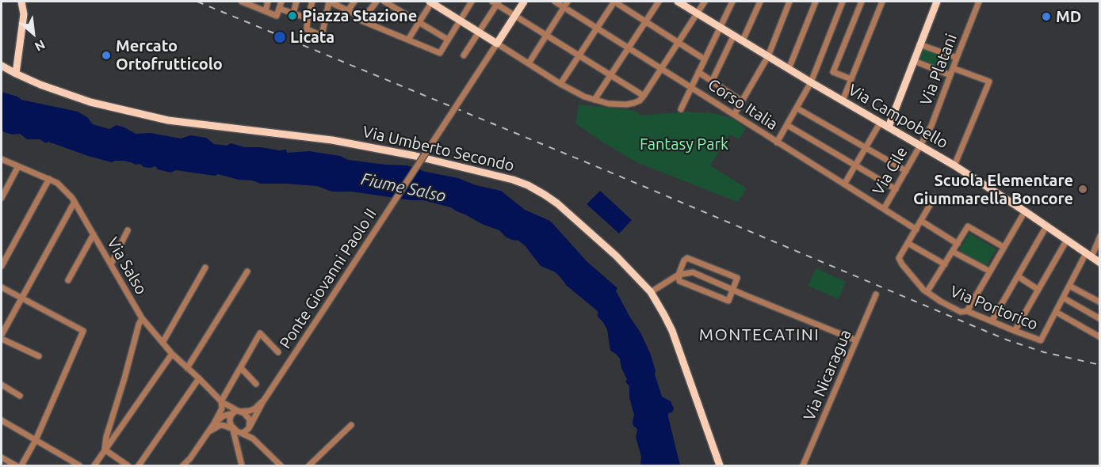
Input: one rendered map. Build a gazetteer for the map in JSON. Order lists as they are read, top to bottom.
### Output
{
  "streets": {
    "main road": ["Via Campobello", "Via Umberto Secondo"],
    "street": [
      "Via Platani",
      "Corso Italia",
      "Via Cile",
      "Via Salso",
      "Ponte Giovanni Paolo II",
      "Via Portorico",
      "Via Nicaragua"
    ]
  },
  "crossings": [
    ["Via Platani", "Via Campobello"],
    ["Via Platani", "Via Cile"],
    ["Corso Italia", "Via Cile"],
    ["Via Campobello", "Via Cile"]
  ],
  "districts": ["MONTECATINI"],
  "water": ["Fiume Salso"],
  "parks": ["Fantasy Park"],
  "places": [
    "Piazza Stazione",
    "MD",
    "Licata",
    "Mercato Ortofrutticolo",
    "Scuola Elementare Giummarella Boncore"
  ],
  "north": "bottom right"
}
